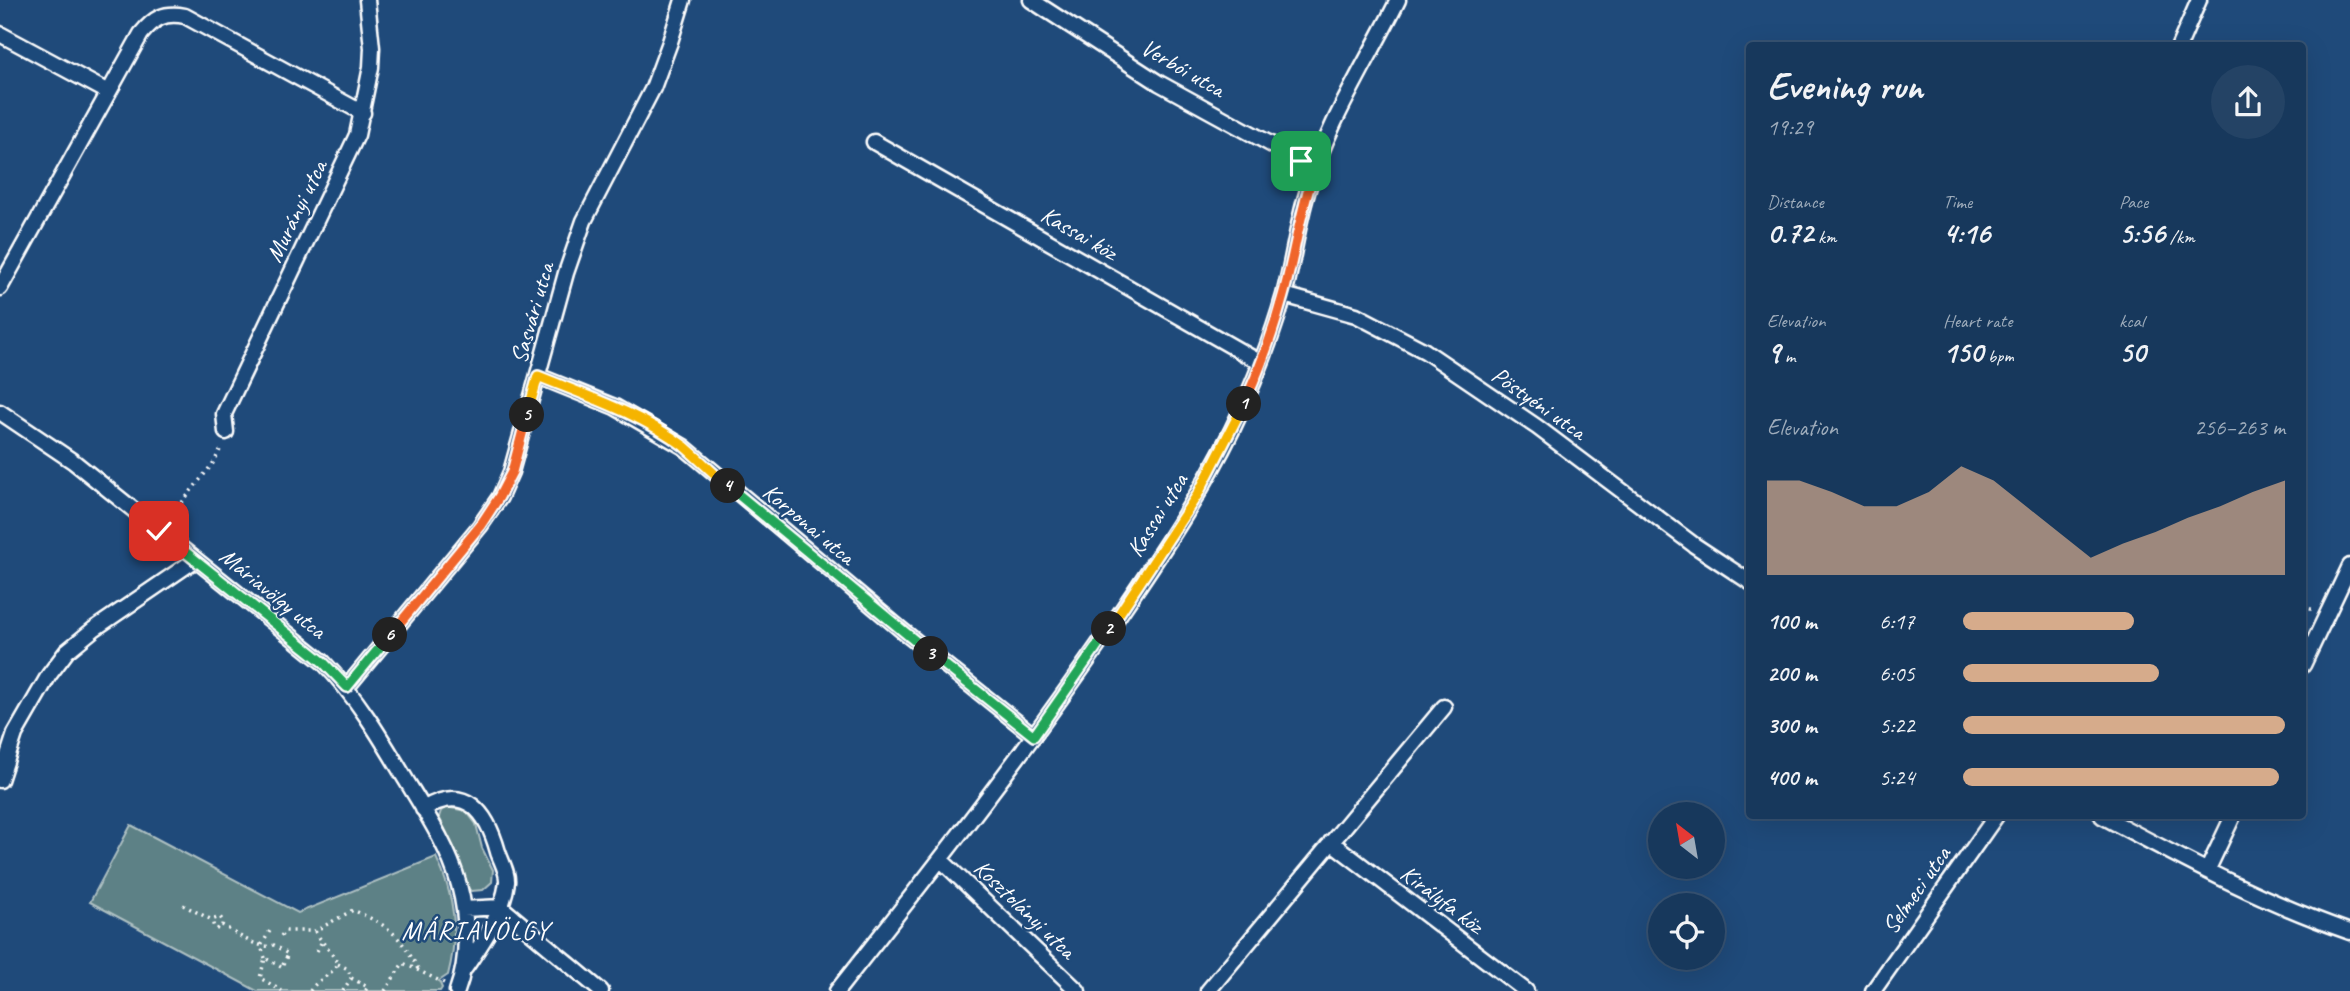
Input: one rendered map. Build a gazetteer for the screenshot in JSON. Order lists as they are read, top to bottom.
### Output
{
  "streets": {
    "street": [
      "Verbói utca",
      "Murányi utca",
      "Kassai köz",
      "Sasvári utca",
      "Pöstyéni utca",
      "Kassai utca",
      "Korponai utca",
      "Máriavölgy utca",
      "Selmeci utca",
      "Királyfa köz",
      "Kosztolányi utca"
    ]
  },
  "crossings": [
    ["Verbói utca", "Kassai utca"],
    ["Kassai köz", "Kassai utca"],
    ["Sasvári utca", "Korponai utca"],
    ["Sasvári utca", "Máriavölgy utca"],
    ["Pöstyéni utca", "Kassai utca"],
    ["Kassai utca", "Korponai utca"],
    ["Kassai utca", "Kosztolányi utca"]
  ],
  "districts": ["MÁRIAVÖLGY"],
  "north": "top left",
  "page": {
    "heading": ["Evening run", "19:29"],
    "stats": [
      ["Distance", "0.72 km"],
      ["Time", "4:16"],
      ["Pace", "5:56 /km"],
      ["Elevation", "9 m"],
      ["Heart rate", "150 bpm"],
      ["kcal", "50"]
    ],
    "pins": [
      "1",
      "5",
      "4",
      "2",
      "6",
      "3"
    ],
    "chart": ["Elevation", "256–263 m"],
    "list": [
      {
        "name": "100 m",
        "note": "6:17"
      },
      {
        "name": "200 m",
        "note": "6:05"
      },
      {
        "name": "300 m",
        "note": "5:22"
      },
      {
        "name": "400 m",
        "note": "5:24"
      }
    ]
  }
}
